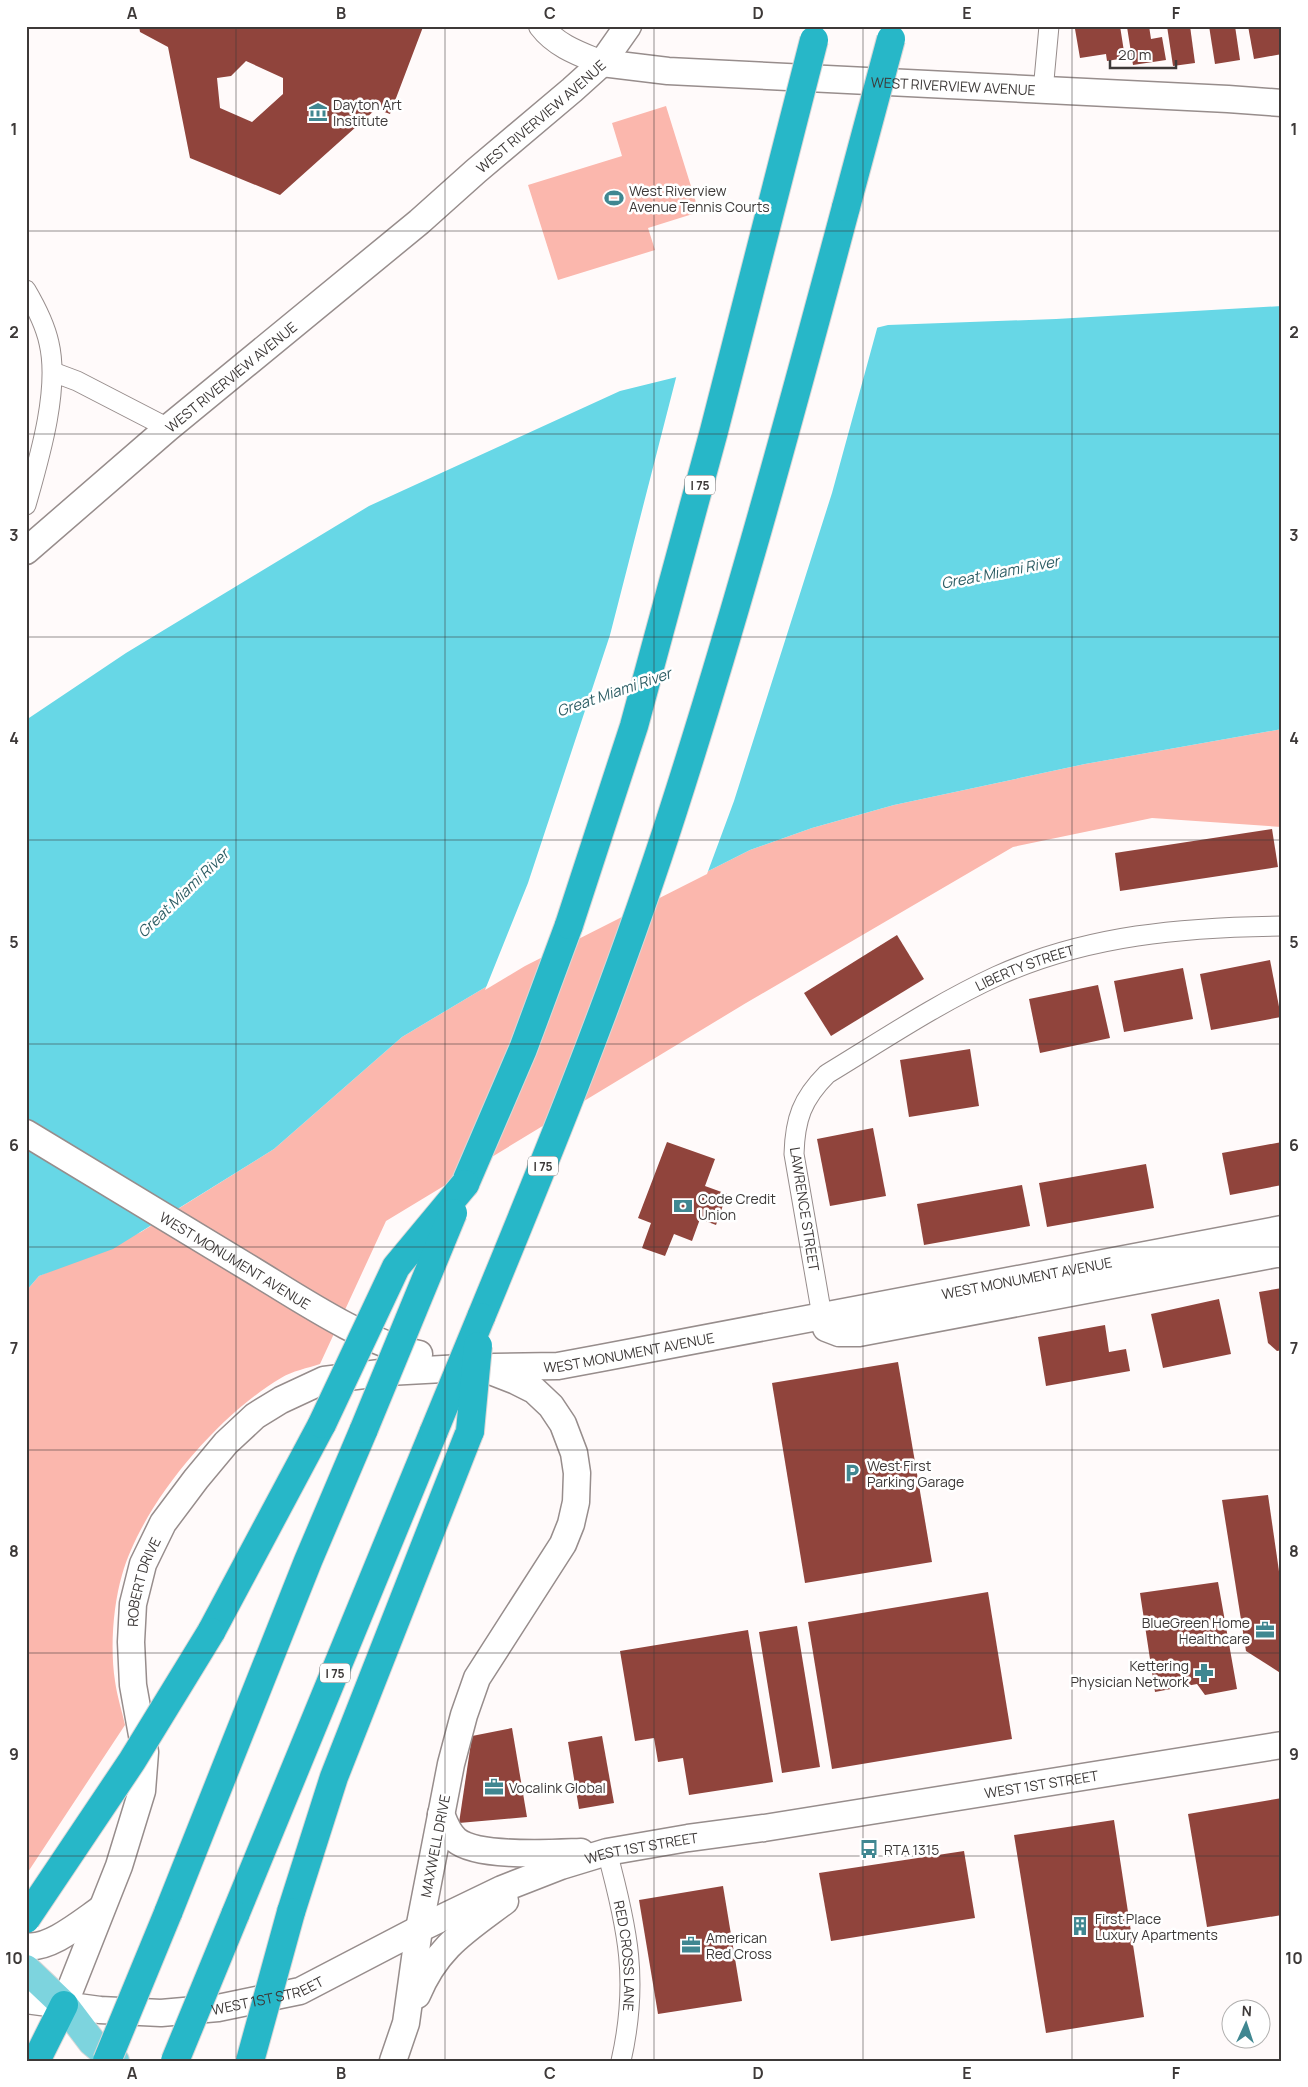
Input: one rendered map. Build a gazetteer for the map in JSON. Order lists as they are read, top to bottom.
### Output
{
  "streets": {
    "highway": ["I 75"],
    "main road": [
      "WEST RIVERVIEW AVENUE",
      "WEST MONUMENT AVENUE",
      "ROBERT DRIVE",
      "WEST 1ST STREET",
      "MAXWELL DRIVE"
    ],
    "street": ["LIBERTY STREET", "LAWRENCE STREET", "RED CROSS LANE"]
  },
  "crossings": [
    ["LIBERTY STREET", "LAWRENCE STREET"],
    ["LAWRENCE STREET", "WEST MONUMENT AVENUE"],
    ["WEST MONUMENT AVENUE", "ROBERT DRIVE"],
    ["WEST MONUMENT AVENUE", "MAXWELL DRIVE"],
    ["ROBERT DRIVE", "WEST 1ST STREET"],
    ["ROBERT DRIVE", "MAXWELL DRIVE"],
    ["WEST 1ST STREET", "MAXWELL DRIVE"],
    ["WEST 1ST STREET", "RED CROSS LANE"]
  ],
  "water": ["Great Miami River"],
  "places": {
    "museum": ["Dayton Art Institute"],
    "sports": ["West Riverview Avenue Tennis Courts"],
    "bank": ["Code Credit Union"],
    "parking": ["West First Parking Garage"],
    "office": ["BlueGreen Home Healthcare", "Vocalink Global", "American Red Cross"],
    "pharmacy": ["Kettering Physician Network"],
    "bus stop": ["RTA 1315"],
    "building": ["First Place Luxury Apartments"]
  },
  "scale_bar": "20 m",
  "north": "top",
  "grid": {
    "columns": [
      "A",
      "B",
      "C",
      "D",
      "E",
      "F"
    ],
    "rows": [
      "1",
      "2",
      "3",
      "4",
      "5",
      "6",
      "7",
      "8",
      "9",
      "10"
    ]
  }
}
